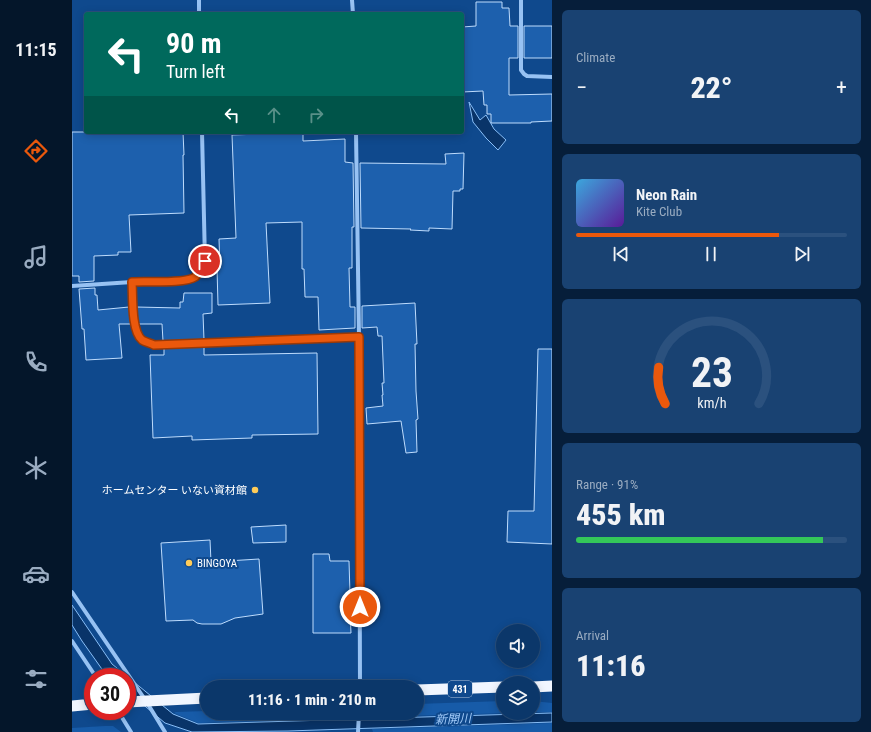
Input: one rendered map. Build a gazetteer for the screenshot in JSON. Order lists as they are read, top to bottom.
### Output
{
  "streets": {
    "highway": ["431"]
  },
  "water": ["新開川"],
  "places": ["ホームセンター いない資材館", "BINGOYA"],
  "page": {
    "tabs": "11:15",
    "tile": [
      "Climate",
      ["Range · 91%", "455 km"],
      ["Arrival", "11:16"]
    ],
    "turn": ["90 m", "Turn left"],
    "heat": ["−", "22°", "+"],
    "song": ["Neon Rain", "Kite Club"],
    "limit": "30",
    "trip": "11:16 · 1 min · 210 m",
    "gauge": ["23", "km/h"]
  }
}
